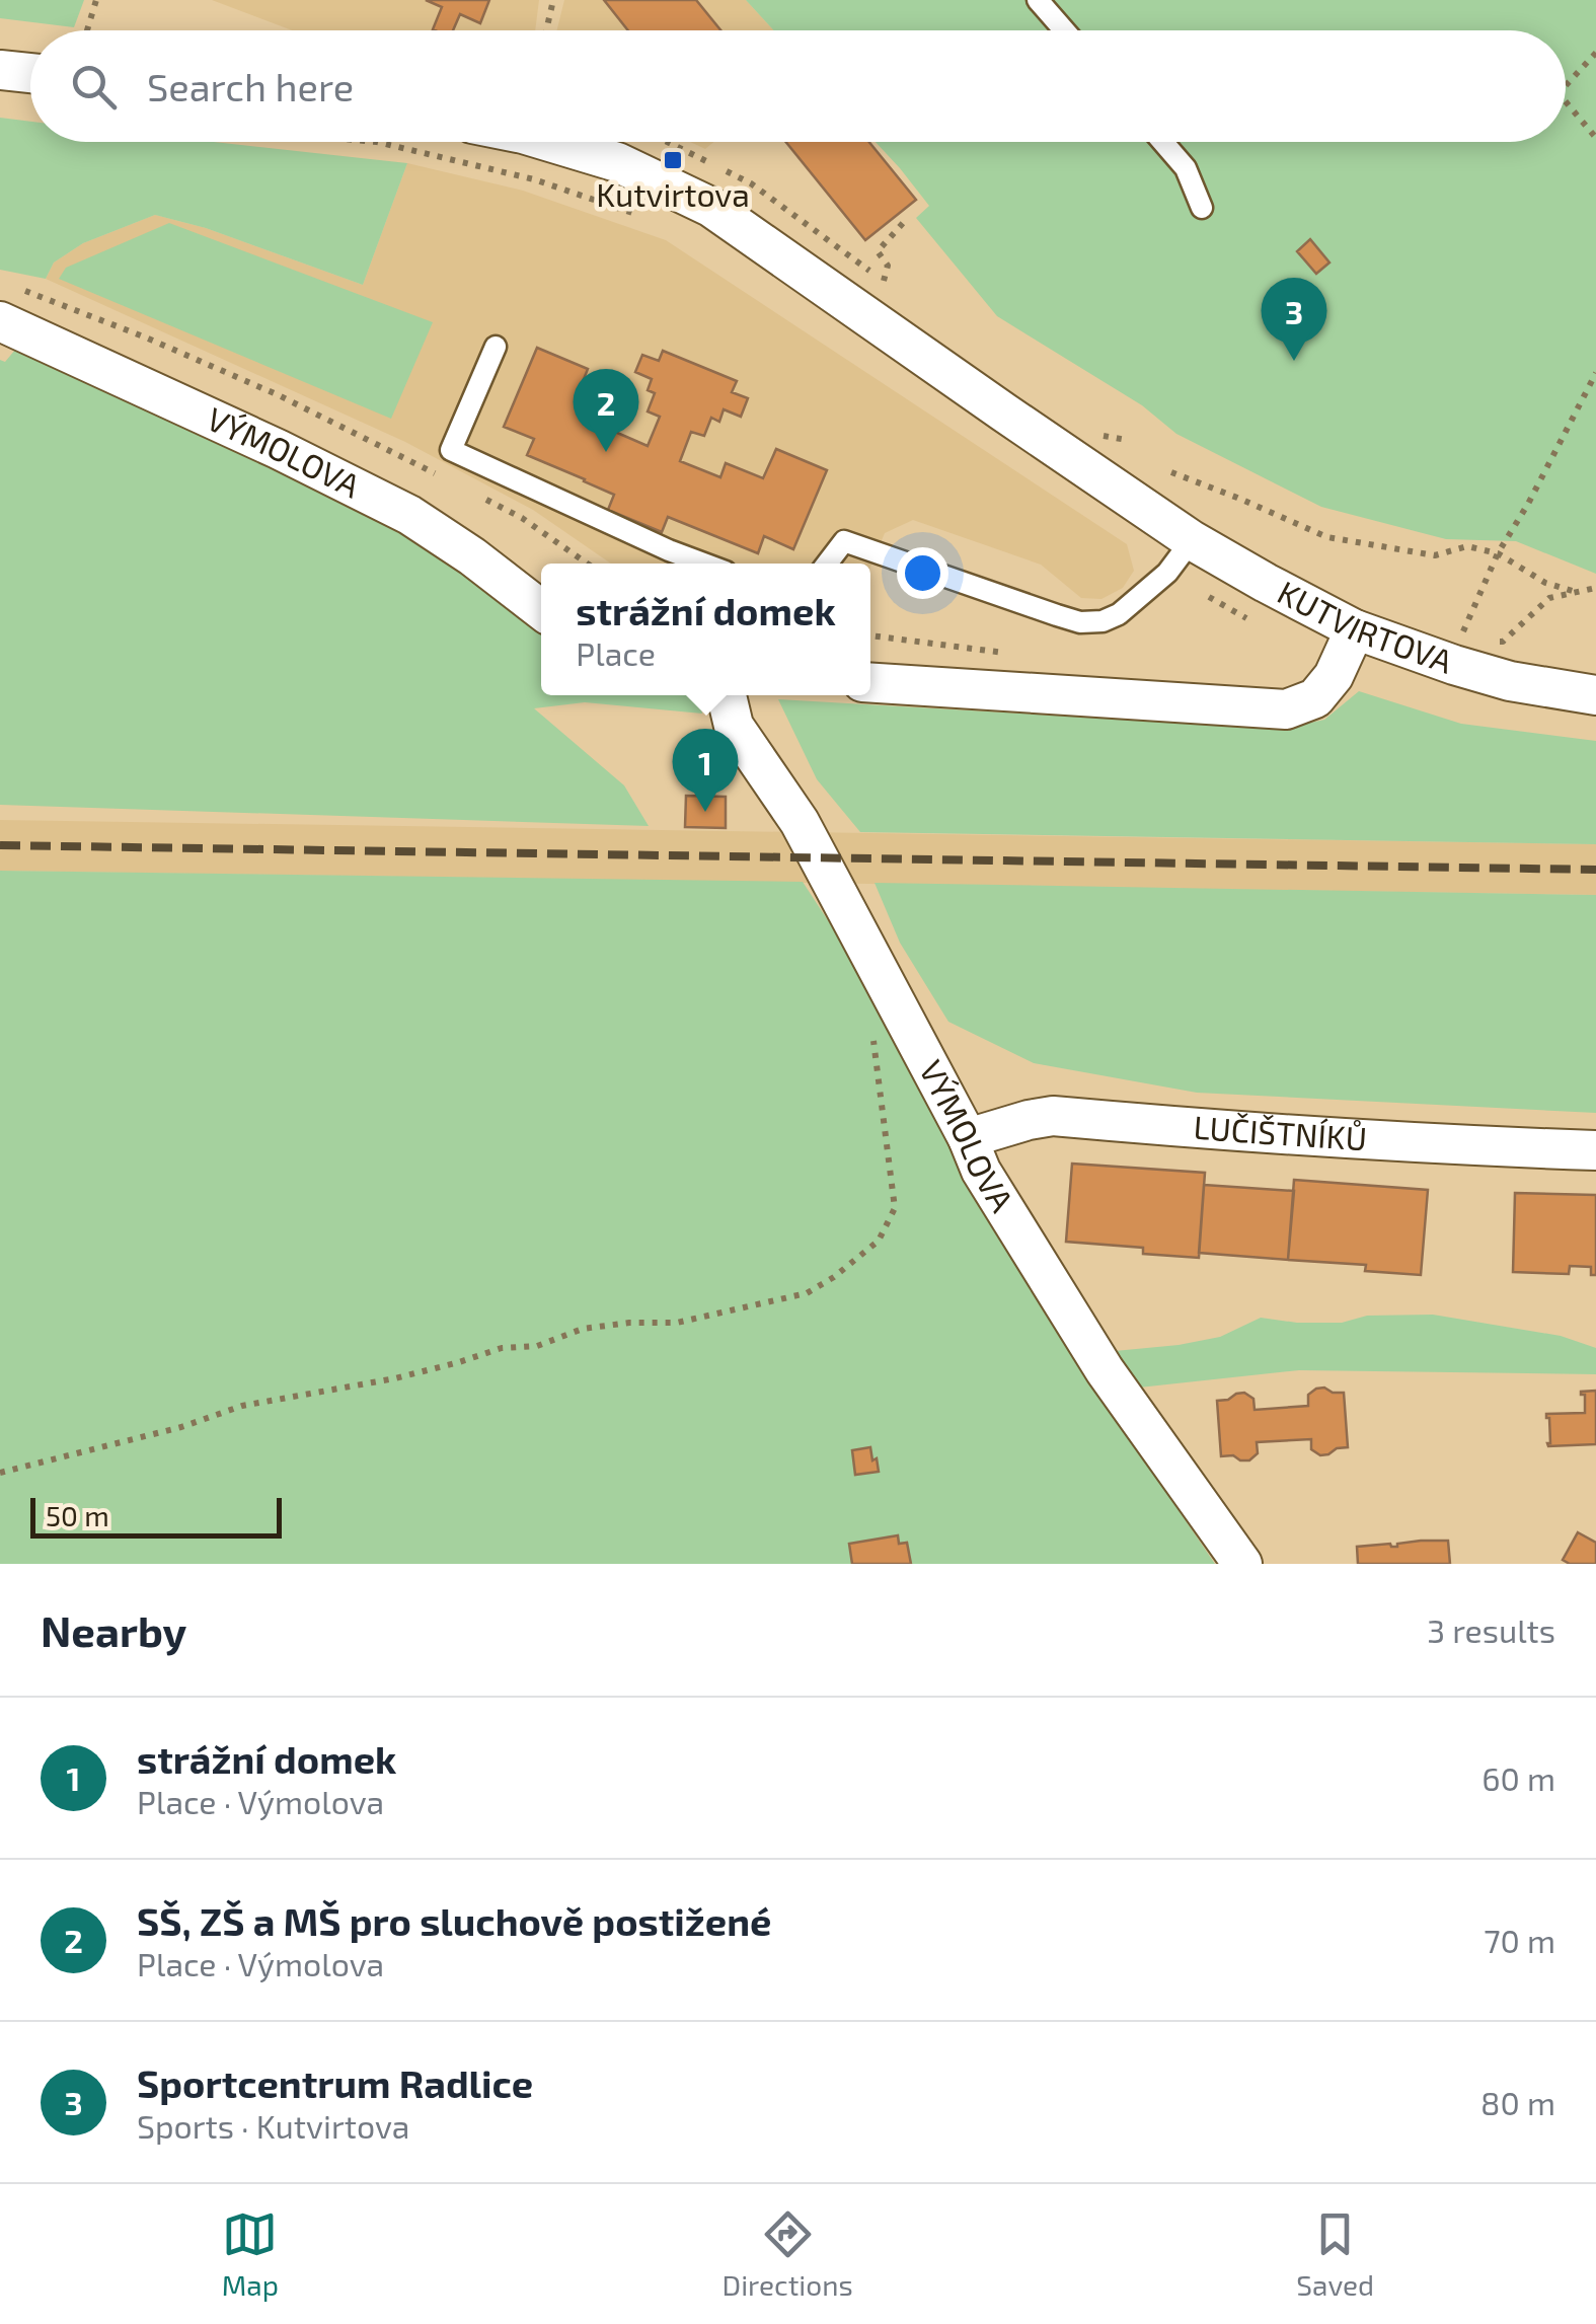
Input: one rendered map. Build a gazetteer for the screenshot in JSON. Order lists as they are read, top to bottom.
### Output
{
  "streets": {
    "street": ["VÝMOLOVA", "KUTVIRTOVA", "LUČIŠTNÍKŮ"]
  },
  "crossings": [
    ["VÝMOLOVA", "LUČIŠTNÍKŮ"]
  ],
  "places": {
    "transit": ["Kutvirtova"]
  },
  "scale_bar": "50 m",
  "page": {
    "search": "Search here",
    "pins": ["3", "2", "1"],
    "popup": ["strážní domek", "Place"],
    "scale": "50 m",
    "heading": ["Nearby", "3 results"],
    "list": [
      {
        "mark": "1",
        "name": "strážní domek",
        "note": "Place · Výmolova",
        "value": "60 m"
      },
      {
        "mark": "2",
        "name": "SŠ, ZŠ a MŠ pro sluchově postižené",
        "note": "Place · Výmolova",
        "value": "70 m"
      },
      {
        "mark": "3",
        "name": "Sportcentrum Radlice",
        "note": "Sports · Kutvirtova",
        "value": "80 m"
      }
    ],
    "nav": ["Map", "Directions", "Saved"]
  }
}
